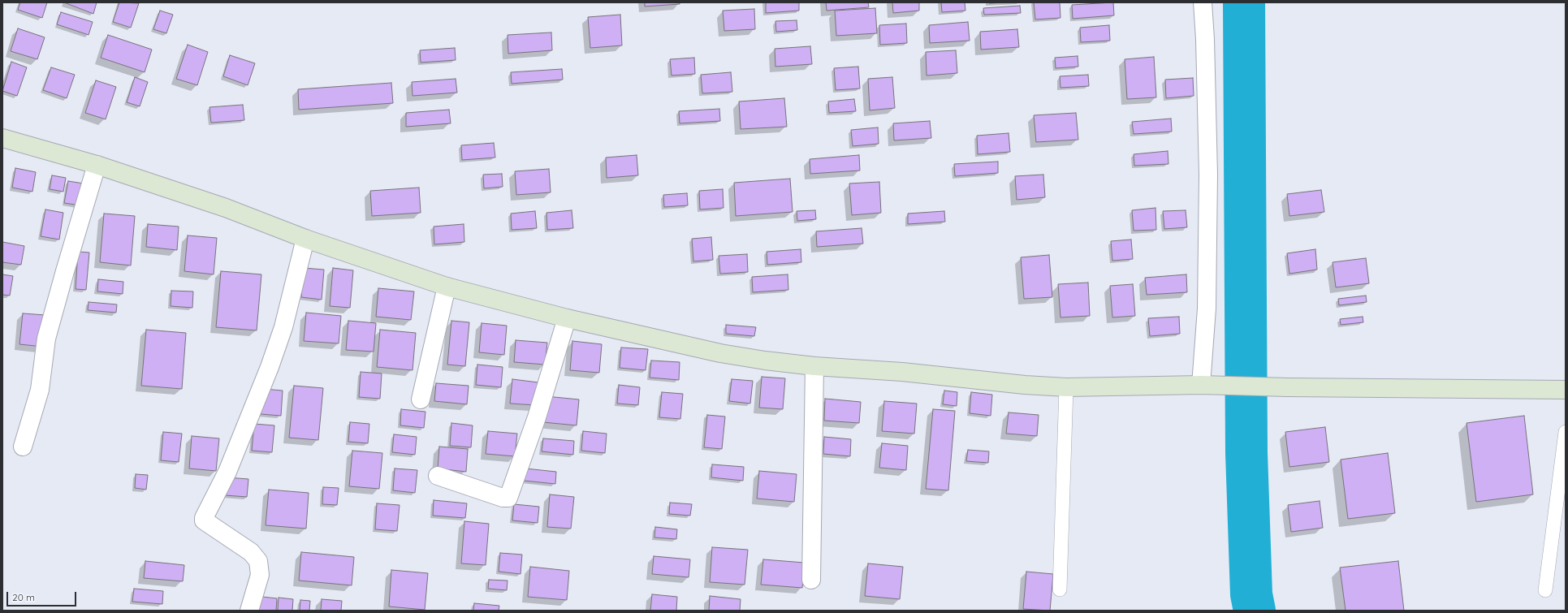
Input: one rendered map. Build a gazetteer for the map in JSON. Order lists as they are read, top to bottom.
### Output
{
  "scale_bar": "20 m"
}
